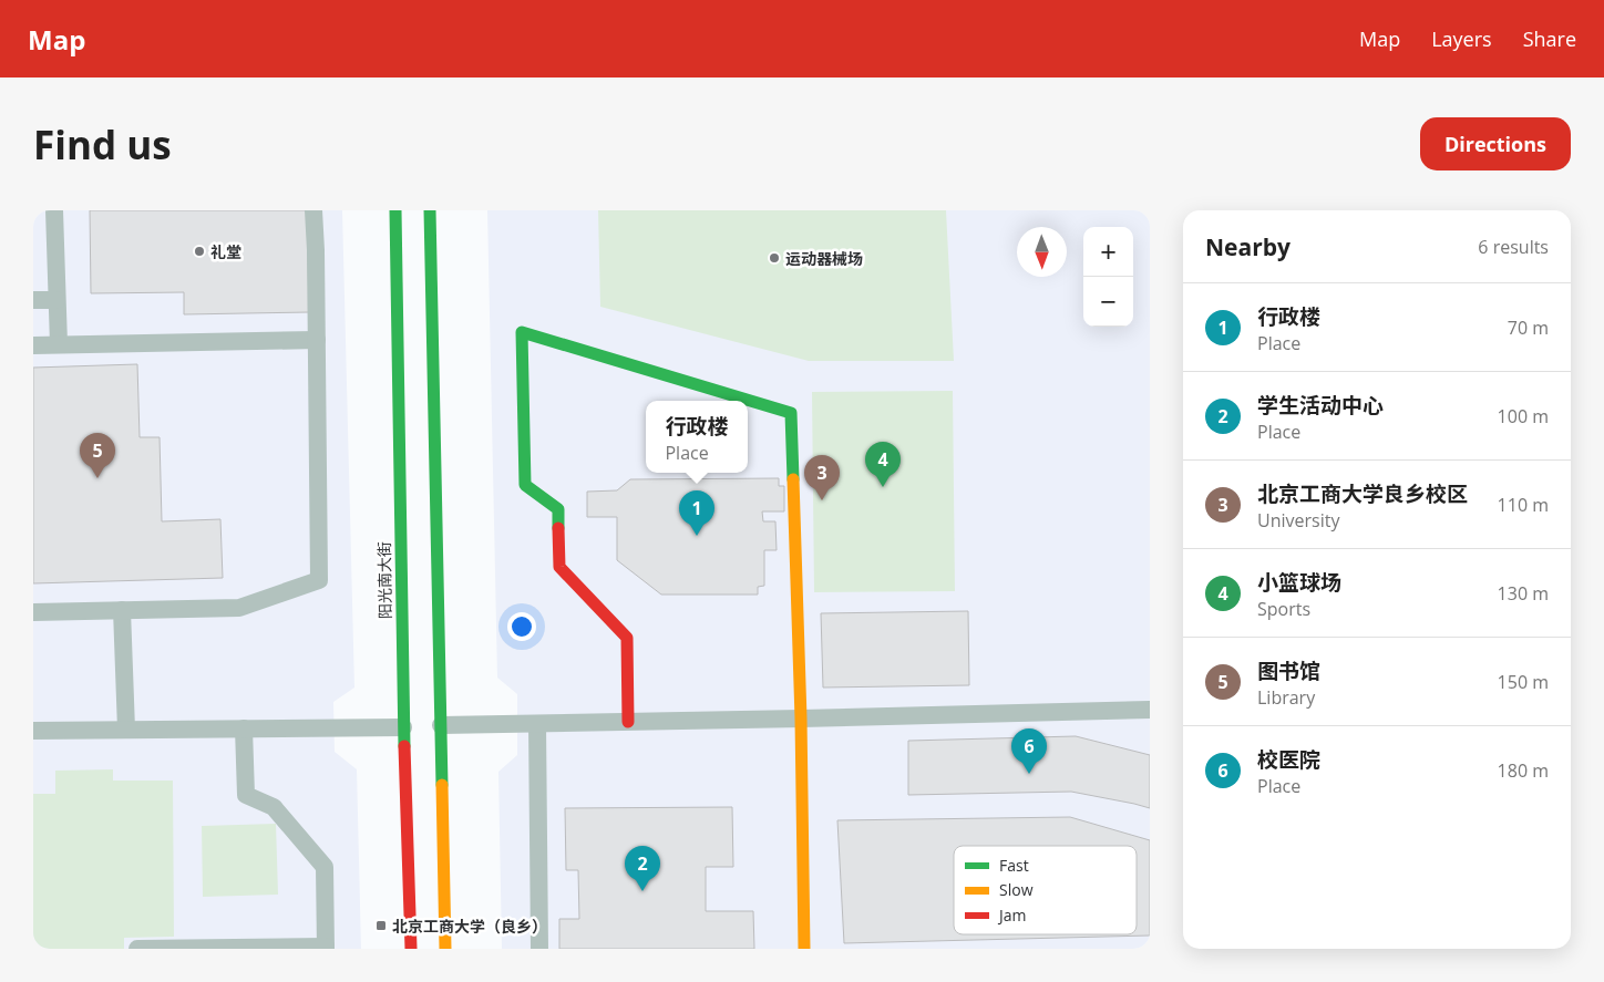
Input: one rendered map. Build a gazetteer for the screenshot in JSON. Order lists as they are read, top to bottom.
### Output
{
  "streets": {
    "main road": ["阳光南大街"]
  },
  "places": {
    "other": ["礼堂", "运动器械场"],
    "transit": ["北京工商大学（良乡）"]
  },
  "legend": ["Fast", "Slow", "Jam"],
  "north": "bottom",
  "page": {
    "header": "Map",
    "nav": ["Map", "Layers", "Share"],
    "buttons": "Directions",
    "title": "Find us",
    "heading": ["Nearby", "6 results"],
    "map_buttons": ["+", "−"],
    "list": [
      {
        "mark": "1",
        "name": "行政楼",
        "note": "Place",
        "value": "70 m"
      },
      {
        "mark": "2",
        "name": "学生活动中心",
        "note": "Place",
        "value": "100 m"
      },
      {
        "mark": "3",
        "name": "北京工商大学良乡校区",
        "note": "University",
        "value": "110 m"
      },
      {
        "mark": "4",
        "name": "小篮球场",
        "note": "Sports",
        "value": "130 m"
      },
      {
        "mark": "5",
        "name": "图书馆",
        "note": "Library",
        "value": "150 m"
      },
      {
        "mark": "6",
        "name": "校医院",
        "note": "Place",
        "value": "180 m"
      }
    ],
    "popup": ["行政楼", "Place"],
    "pins": [
      "5",
      "4",
      "3",
      "1",
      "6",
      "2"
    ]
  }
}
